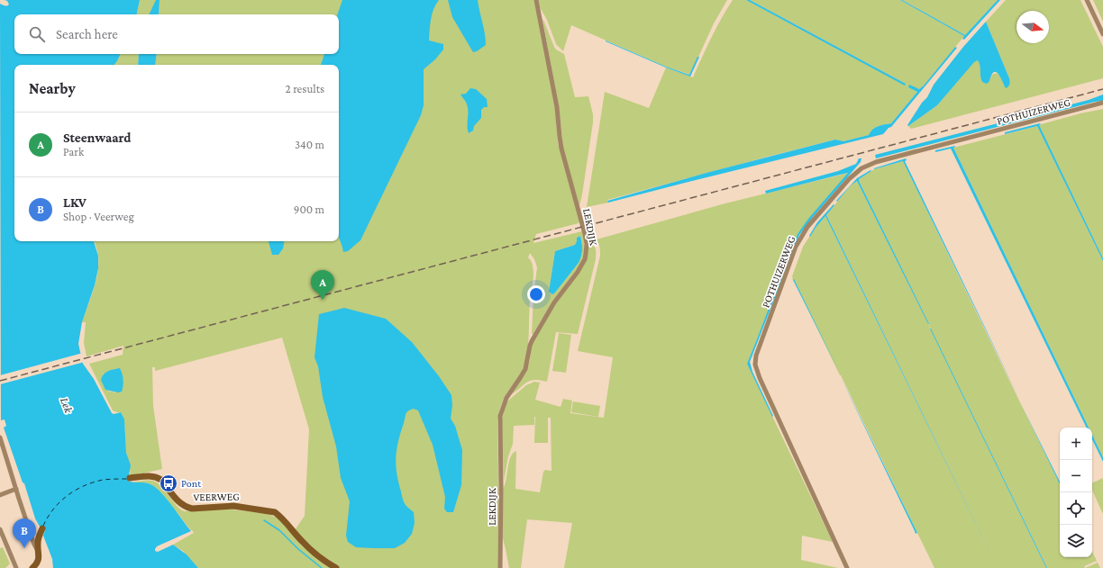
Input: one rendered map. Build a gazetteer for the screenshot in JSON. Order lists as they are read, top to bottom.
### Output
{
  "streets": {
    "street": ["POTHUIZERWEG", "LEKDIJK", "VEERWEG"]
  },
  "water": ["Lek"],
  "places": {
    "bus stop": ["Pont"]
  },
  "north": "right",
  "page": {
    "search": "Search here",
    "heading": ["Nearby", "2 results"],
    "list": [
      {
        "mark": "A",
        "name": "Steenwaard",
        "note": "Park",
        "value": "340 m"
      },
      {
        "mark": "B",
        "name": "LKV",
        "note": "Shop · Veerweg",
        "value": "900 m"
      }
    ],
    "pins": ["A", "B"],
    "map_buttons": ["+", "−"]
  }
}
